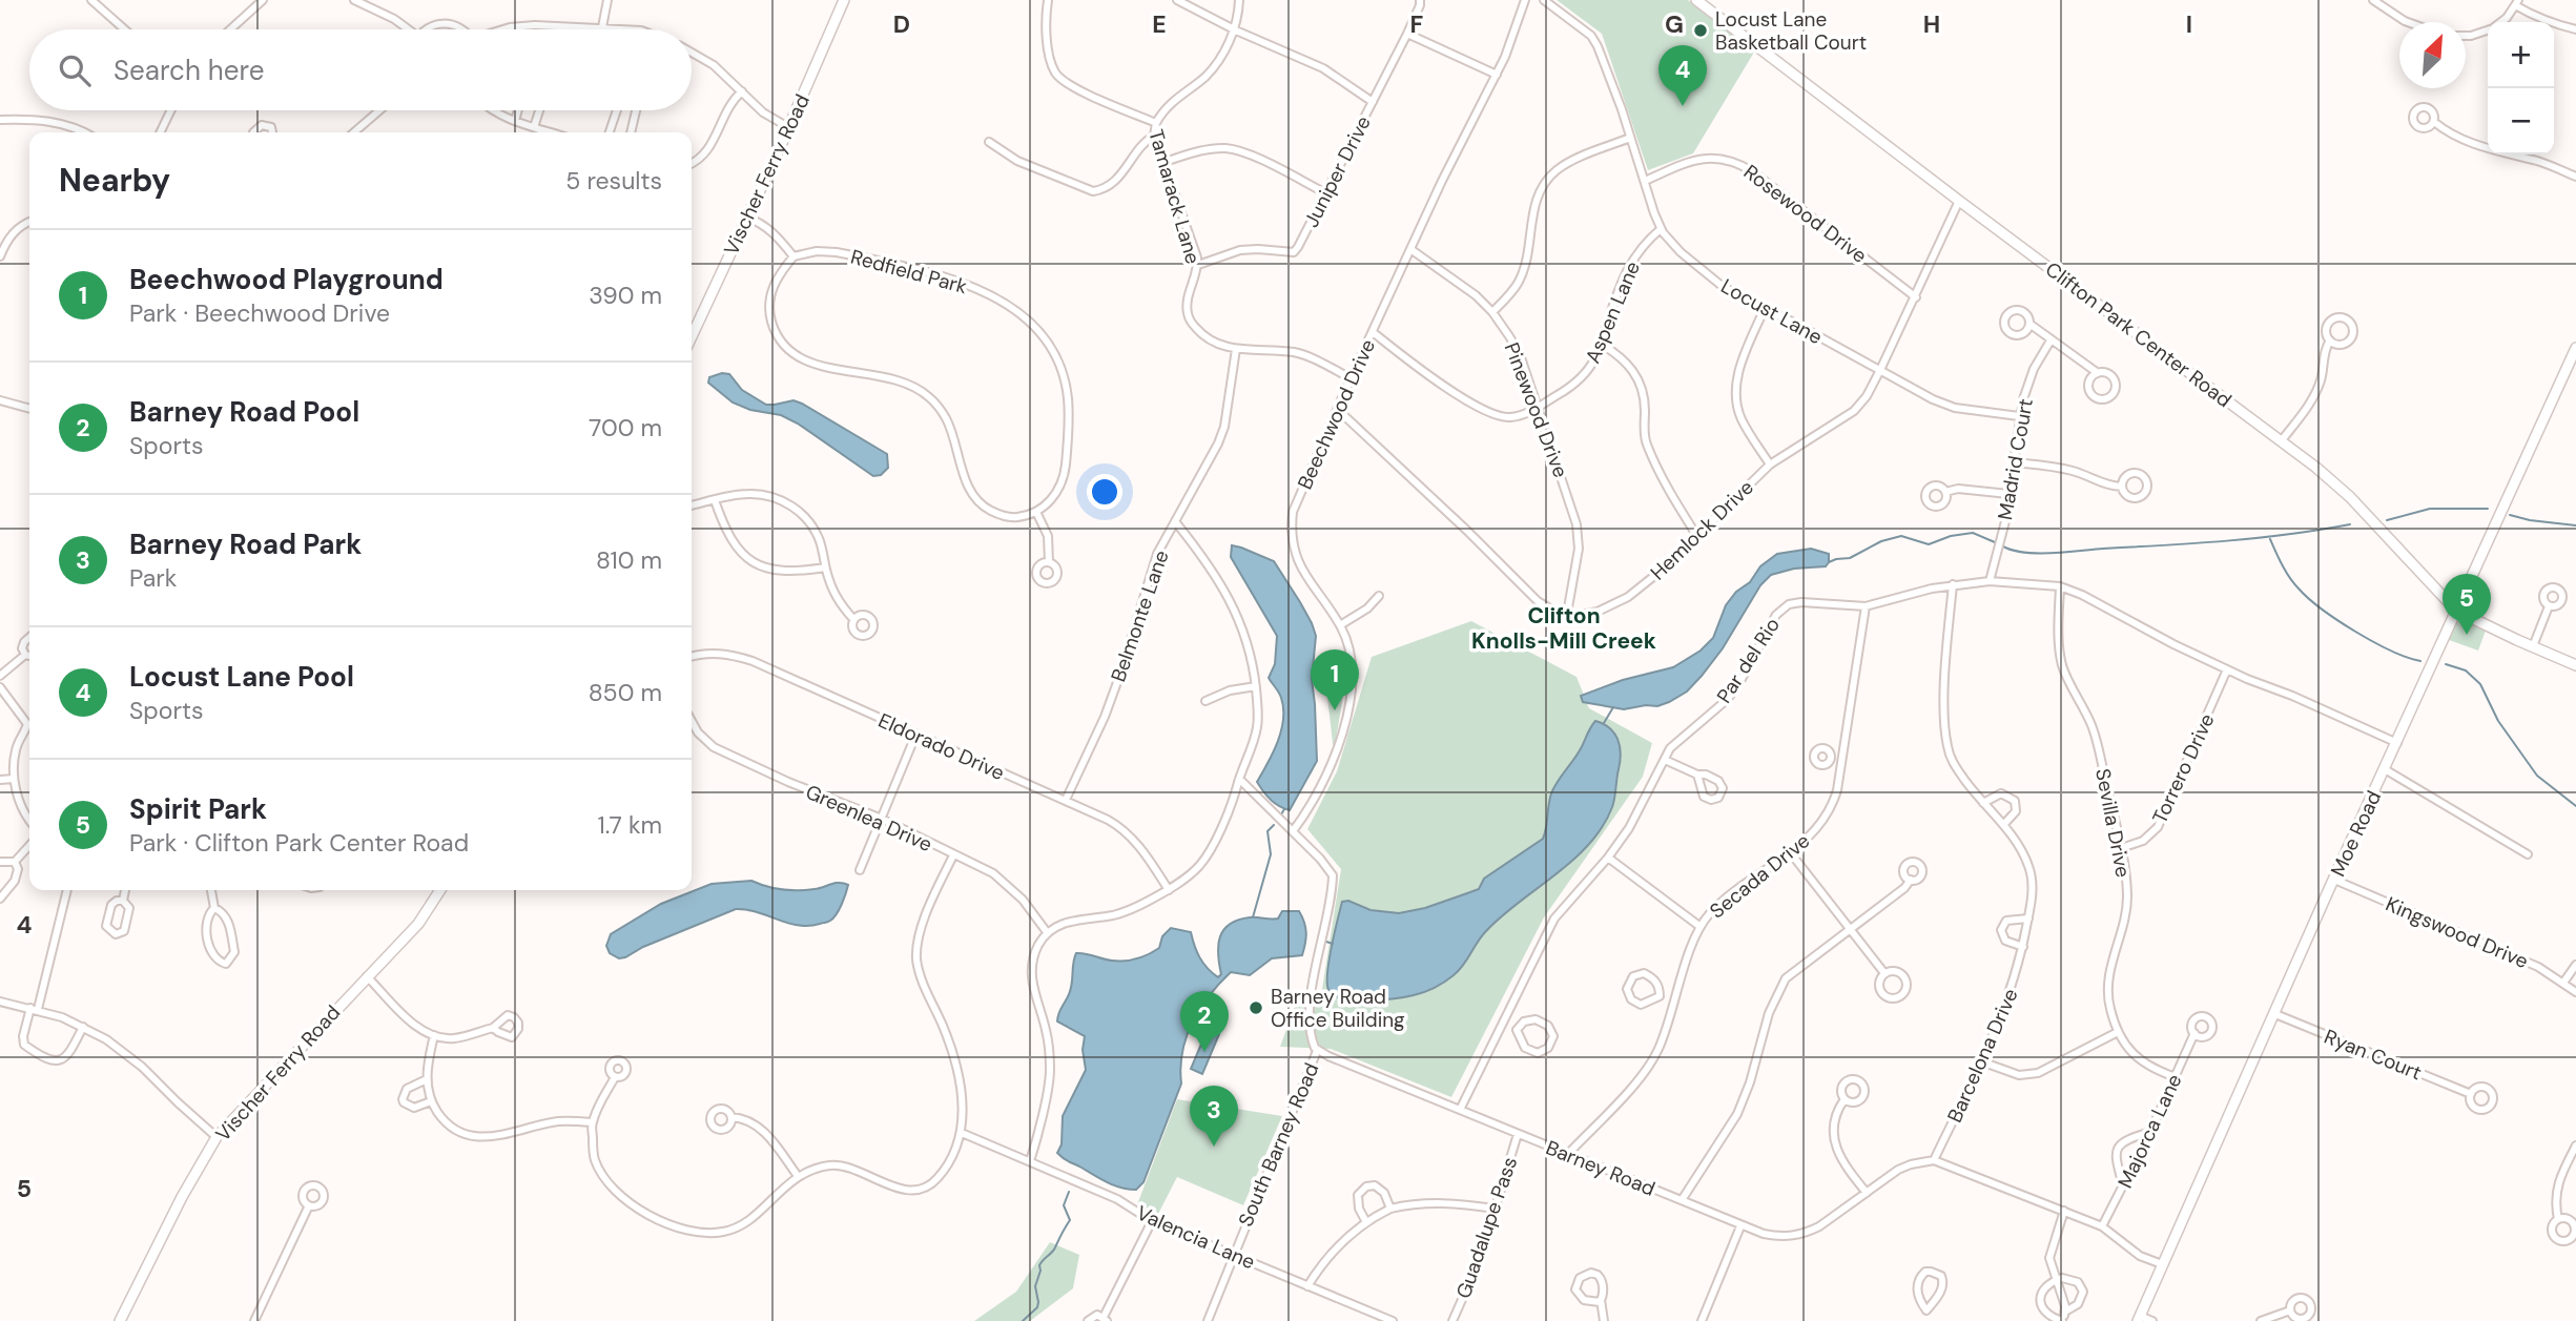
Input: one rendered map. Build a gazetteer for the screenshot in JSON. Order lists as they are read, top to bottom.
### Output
{
  "streets": {
    "street": [
      "Juniper Drive",
      "Vischer Ferry Road",
      "Tamarack Lane",
      "Rosewood Drive",
      "Redfield Park",
      "Locust Lane",
      "Aspen Lane",
      "Clifton Park Center Road",
      "Pinewood Drive",
      "Beechwood Drive",
      "Madrid Court",
      "Hemlock Drive",
      "Belmonte Lane",
      "Par del Rio",
      "Eldorado Drive",
      "Torrero Drive",
      "Greenlea Drive",
      "Sevilla Drive",
      "Moe Road",
      "Secada Drive",
      "Kingswood Drive",
      "Ryan Court",
      "Barcelona Drive",
      "Majorca Lane",
      "South Barney Road",
      "Barney Road",
      "Guadalupe Pass",
      "Valencia Lane"
    ]
  },
  "crossings": [
    ["Juniper Drive", "Tamarack Lane"],
    ["Tamarack Lane", "Beechwood Drive"],
    ["Tamarack Lane", "Belmonte Lane"],
    ["Rosewood Drive", "Locust Lane"],
    ["Rosewood Drive", "Hemlock Drive"],
    ["Locust Lane", "Aspen Lane"],
    ["Locust Lane", "Madrid Court"],
    ["Locust Lane", "Hemlock Drive"],
    ["Aspen Lane", "Pinewood Drive"],
    ["Aspen Lane", "Beechwood Drive"],
    ["Clifton Park Center Road", "Hemlock Drive"],
    ["Clifton Park Center Road", "Moe Road"],
    ["Pinewood Drive", "Beechwood Drive"],
    ["Pinewood Drive", "Hemlock Drive"],
    ["Madrid Court", "Par del Rio"],
    ["Belmonte Lane", "Eldorado Drive"],
    ["Par del Rio", "Torrero Drive"],
    ["Par del Rio", "Sevilla Drive"],
    ["Par del Rio", "Moe Road"],
    ["Par del Rio", "Secada Drive"],
    ["Par del Rio", "Barcelona Drive"],
    ["Par del Rio", "Barney Road"],
    ["Torrero Drive", "Sevilla Drive"],
    ["Sevilla Drive", "Majorca Lane"],
    ["Moe Road", "Kingswood Drive"],
    ["Moe Road", "Ryan Court"],
    ["Secada Drive", "Barney Road"],
    ["Barcelona Drive", "Barney Road"],
    ["South Barney Road", "Barney Road"],
    ["South Barney Road", "Valencia Lane"],
    ["Barney Road", "Guadalupe Pass"]
  ],
  "districts": ["Clifton Knolls-Mill Creek"],
  "places": ["Locust Lane Basketball Court", "Barney Road Office Building"],
  "north": "top right",
  "page": {
    "map_buttons": ["+", "−"],
    "search": "Search here",
    "pins": [
      "4",
      "5",
      "1",
      "2",
      "3"
    ],
    "heading": ["Nearby", "5 results"],
    "list": [
      {
        "mark": "1",
        "name": "Beechwood Playground",
        "note": "Park · Beechwood Drive",
        "value": "390 m"
      },
      {
        "mark": "2",
        "name": "Barney Road Pool",
        "note": "Sports",
        "value": "700 m"
      },
      {
        "mark": "3",
        "name": "Barney Road Park",
        "note": "Park",
        "value": "810 m"
      },
      {
        "mark": "4",
        "name": "Locust Lane Pool",
        "note": "Sports",
        "value": "850 m"
      },
      {
        "mark": "5",
        "name": "Spirit Park",
        "note": "Park · Clifton Park Center Road",
        "value": "1.7 km"
      }
    ]
  },
  "grid": {
    "columns": [
      "D",
      "E",
      "F",
      "G",
      "H",
      "I"
    ],
    "rows": ["4", "5"]
  }
}
